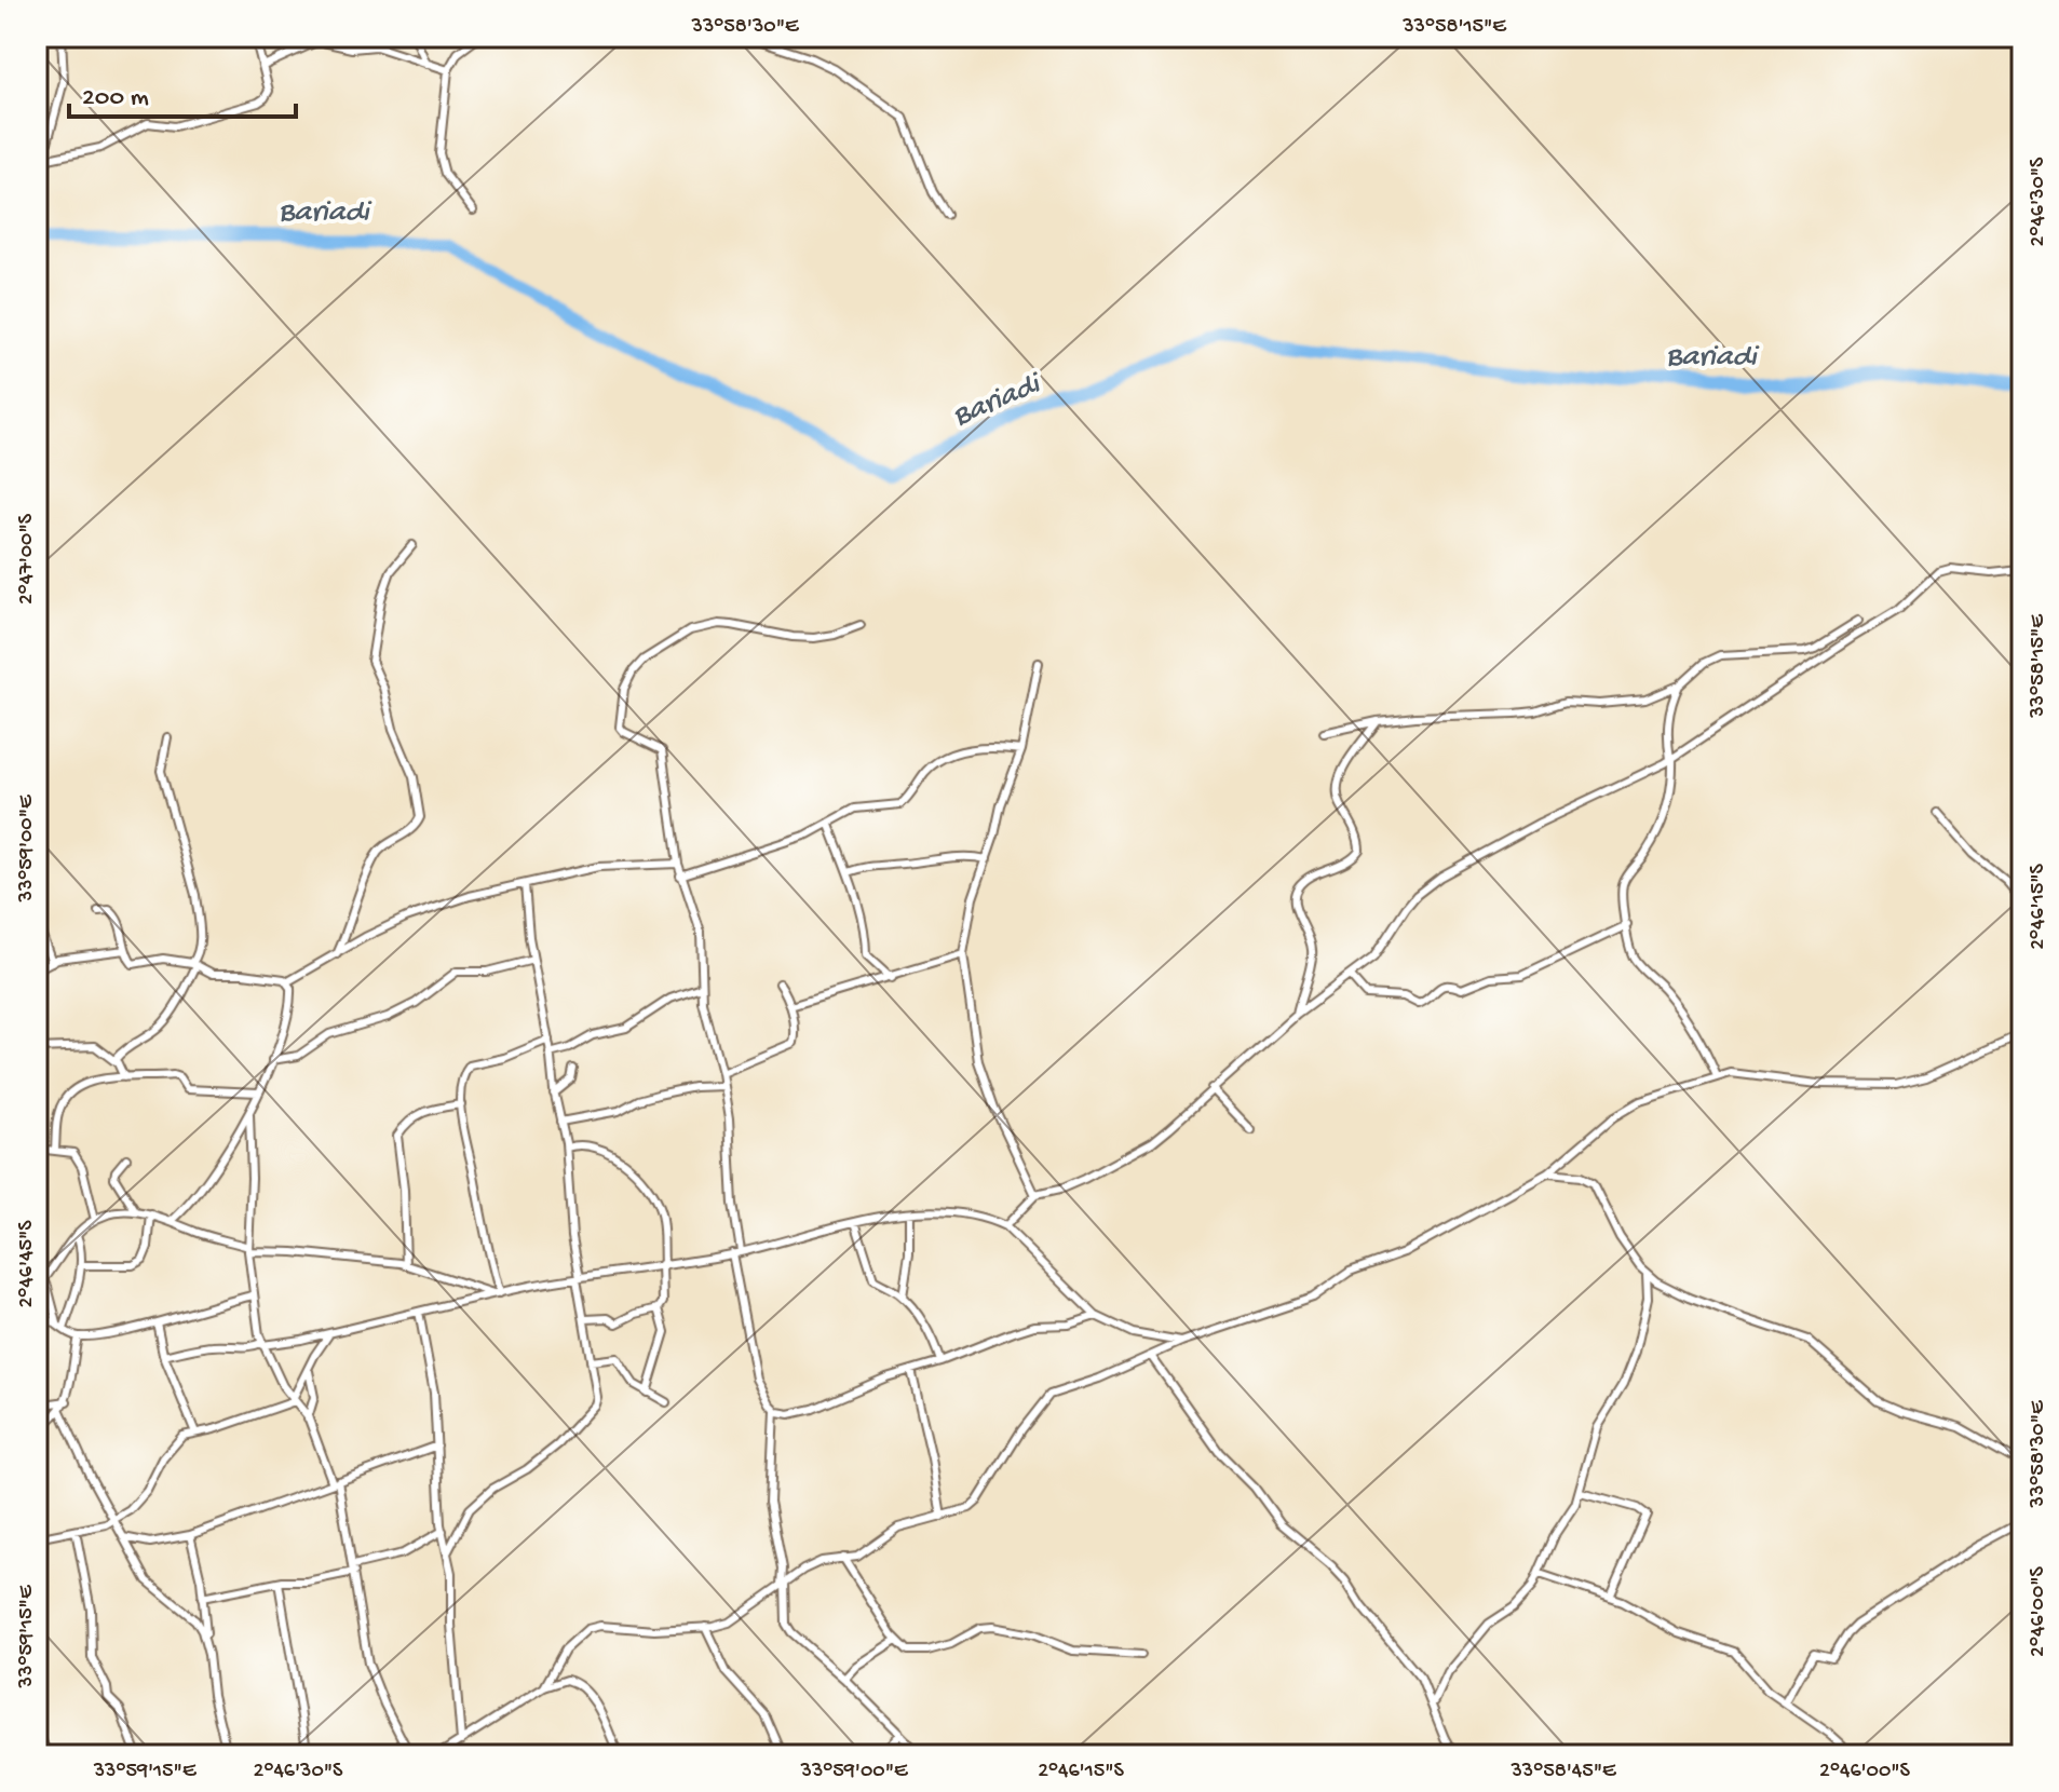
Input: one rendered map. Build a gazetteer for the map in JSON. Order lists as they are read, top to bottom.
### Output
{
  "water": ["Bariadi"],
  "scale_bar": "200 m",
  "coordinates": [
    "33°58'30\"E",
    "33°58'15\"E",
    "2°46'30\"S",
    "2°47'00\"S",
    "33°59'00\"E",
    "2°46'15\"S",
    "2°46'45\"S",
    "2°46'00\"S",
    "33°59'15\"E",
    "33°58'45\"E"
  ]
}
